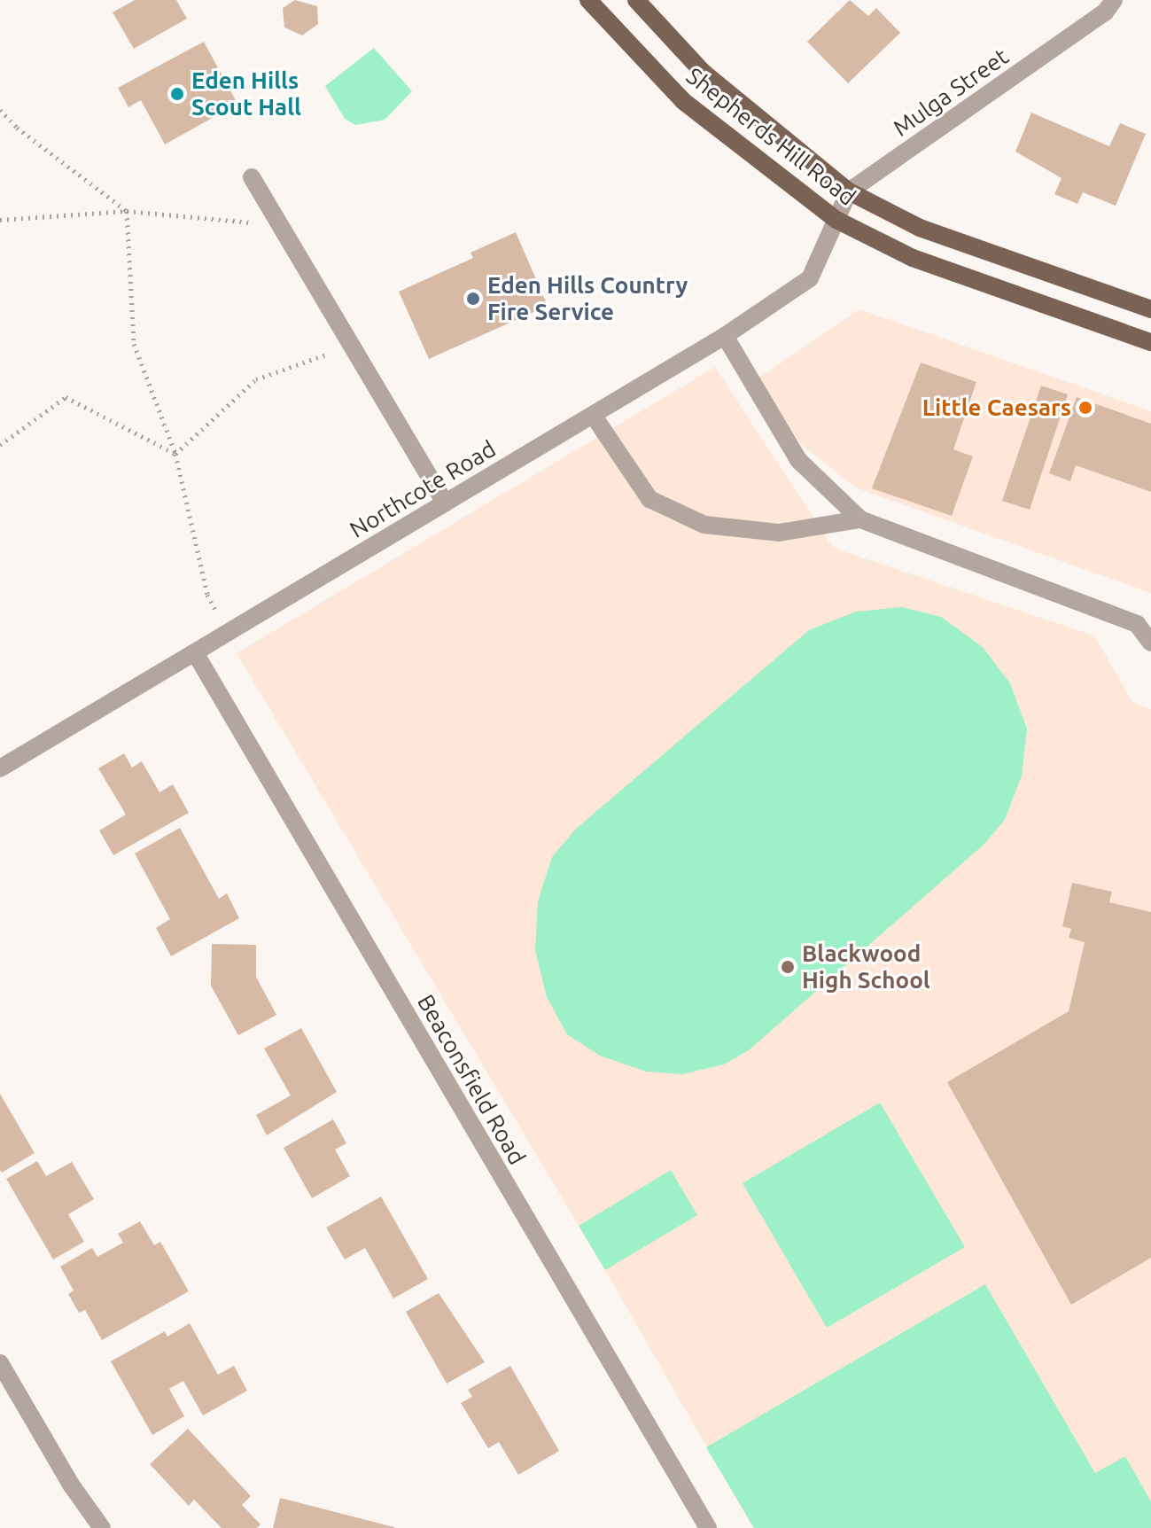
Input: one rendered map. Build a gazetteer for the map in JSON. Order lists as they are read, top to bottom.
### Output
{
  "streets": {
    "main road": ["Shepherds Hill Road"],
    "street": ["Mulga Street", "Northcote Road", "Beaconsfield Road"]
  },
  "crossings": [
    ["Mulga Street", "Shepherds Hill Road"],
    ["Shepherds Hill Road", "Northcote Road"],
    ["Northcote Road", "Beaconsfield Road"]
  ],
  "places": [
    "Eden Hills Scout Hall",
    "Eden Hills Country Fire Service",
    "Little Caesars",
    "Blackwood High School"
  ]
}
